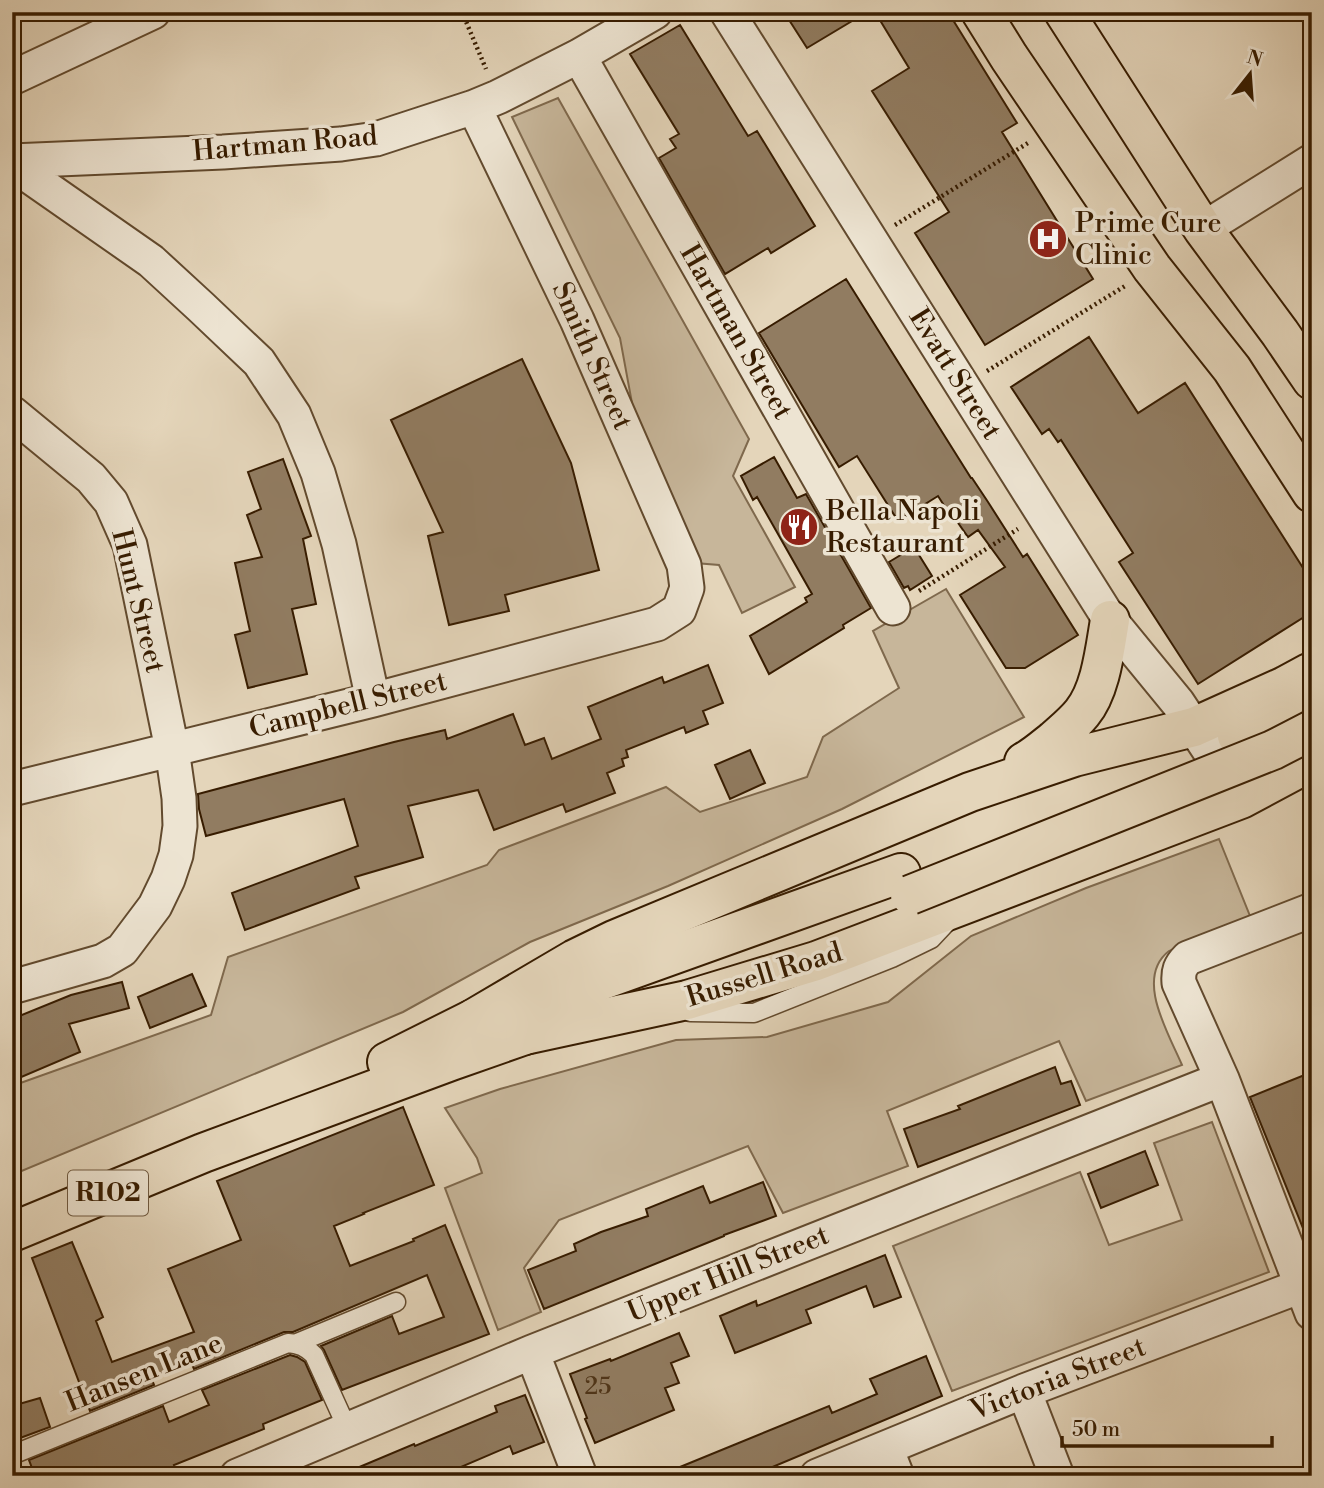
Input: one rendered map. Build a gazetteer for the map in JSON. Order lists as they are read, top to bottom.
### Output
{
  "streets": {
    "main road": ["Russell Road", "R102"],
    "street": [
      "Hartman Road",
      "Hartman Street",
      "Smith Street",
      "Evatt Street",
      "Hunt Street",
      "Campbell Street",
      "Upper Hill Street",
      "Victoria Street"
    ],
    "lane": ["Hansen Lane"]
  },
  "crossings": [
    ["Hartman Road", "Hartman Street"],
    ["Hartman Road", "Smith Street"],
    ["Smith Street", "Campbell Street"],
    ["Evatt Street", "Russell Road"],
    ["Hunt Street", "Campbell Street"]
  ],
  "places": {
    "hospital": ["Prime Cure Clinic"],
    "restaurant": ["Bella Napoli Restaurant"]
  },
  "house_numbers": ["25"],
  "scale_bar": "50 m",
  "north": "top"
}
